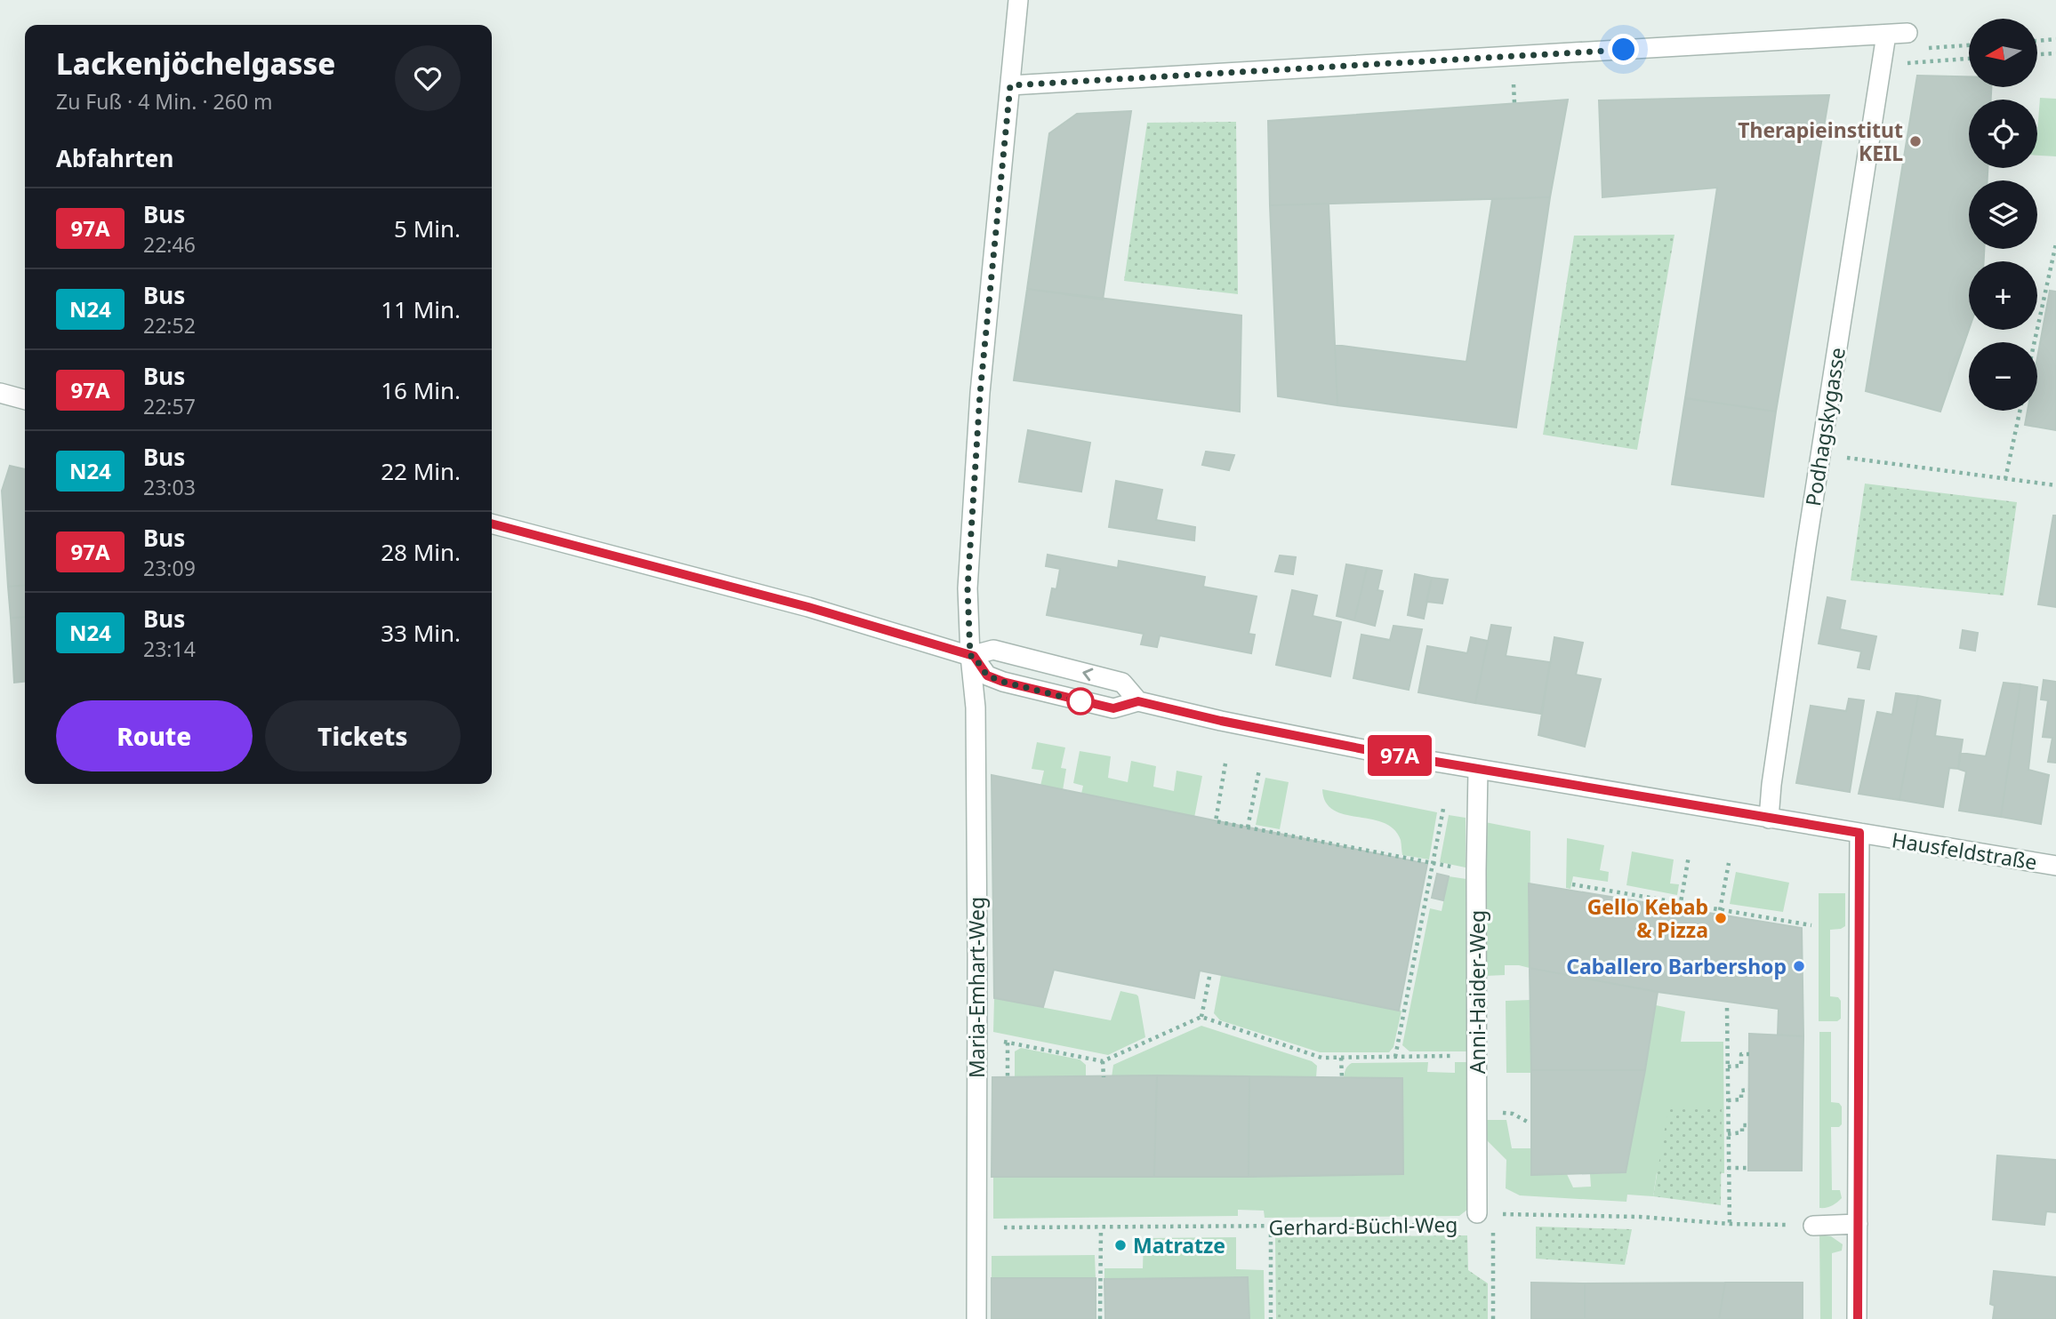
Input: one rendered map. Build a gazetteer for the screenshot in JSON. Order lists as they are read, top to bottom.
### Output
{
  "streets": {
    "street": [
      "Podhagskygasse",
      "Hausfeldstraße",
      "Maria-Emhart-Weg",
      "Anni-Haider-Weg"
    ],
    "path": ["Gerhard-Büchl-Weg"]
  },
  "crossings": [
    ["Podhagskygasse", "Hausfeldstraße"],
    ["Hausfeldstraße", "Maria-Emhart-Weg"],
    ["Hausfeldstraße", "Anni-Haider-Weg"],
    ["Maria-Emhart-Weg", "Gerhard-Büchl-Weg"],
    ["Anni-Haider-Weg", "Gerhard-Büchl-Weg"]
  ],
  "places": [
    "Therapieinstitut KEIL",
    "Gello Kebab & Pizza",
    "Caballero Barbershop",
    "Matratze"
  ],
  "lines": ["bus line 97A"],
  "north": "left",
  "page": {
    "on_map": "97A",
    "map_buttons": ["+", "−"],
    "heading": [
      ["Lackenjöchelgasse", "Zu Fuß · 4 Min. · 260 m"],
      "Abfahrten"
    ],
    "list": [
      {
        "mark": "97A",
        "name": "Bus",
        "note": "22:46",
        "value": "5 Min."
      },
      {
        "mark": "N24",
        "name": "Bus",
        "note": "22:52",
        "value": "11 Min."
      },
      {
        "mark": "97A",
        "name": "Bus",
        "note": "22:57",
        "value": "16 Min."
      },
      {
        "mark": "N24",
        "name": "Bus",
        "note": "23:03",
        "value": "22 Min."
      },
      {
        "mark": "97A",
        "name": "Bus",
        "note": "23:09",
        "value": "28 Min."
      },
      {
        "mark": "N24",
        "name": "Bus",
        "note": "23:14",
        "value": "33 Min."
      }
    ],
    "buttons": ["Route", "Tickets"]
  }
}
